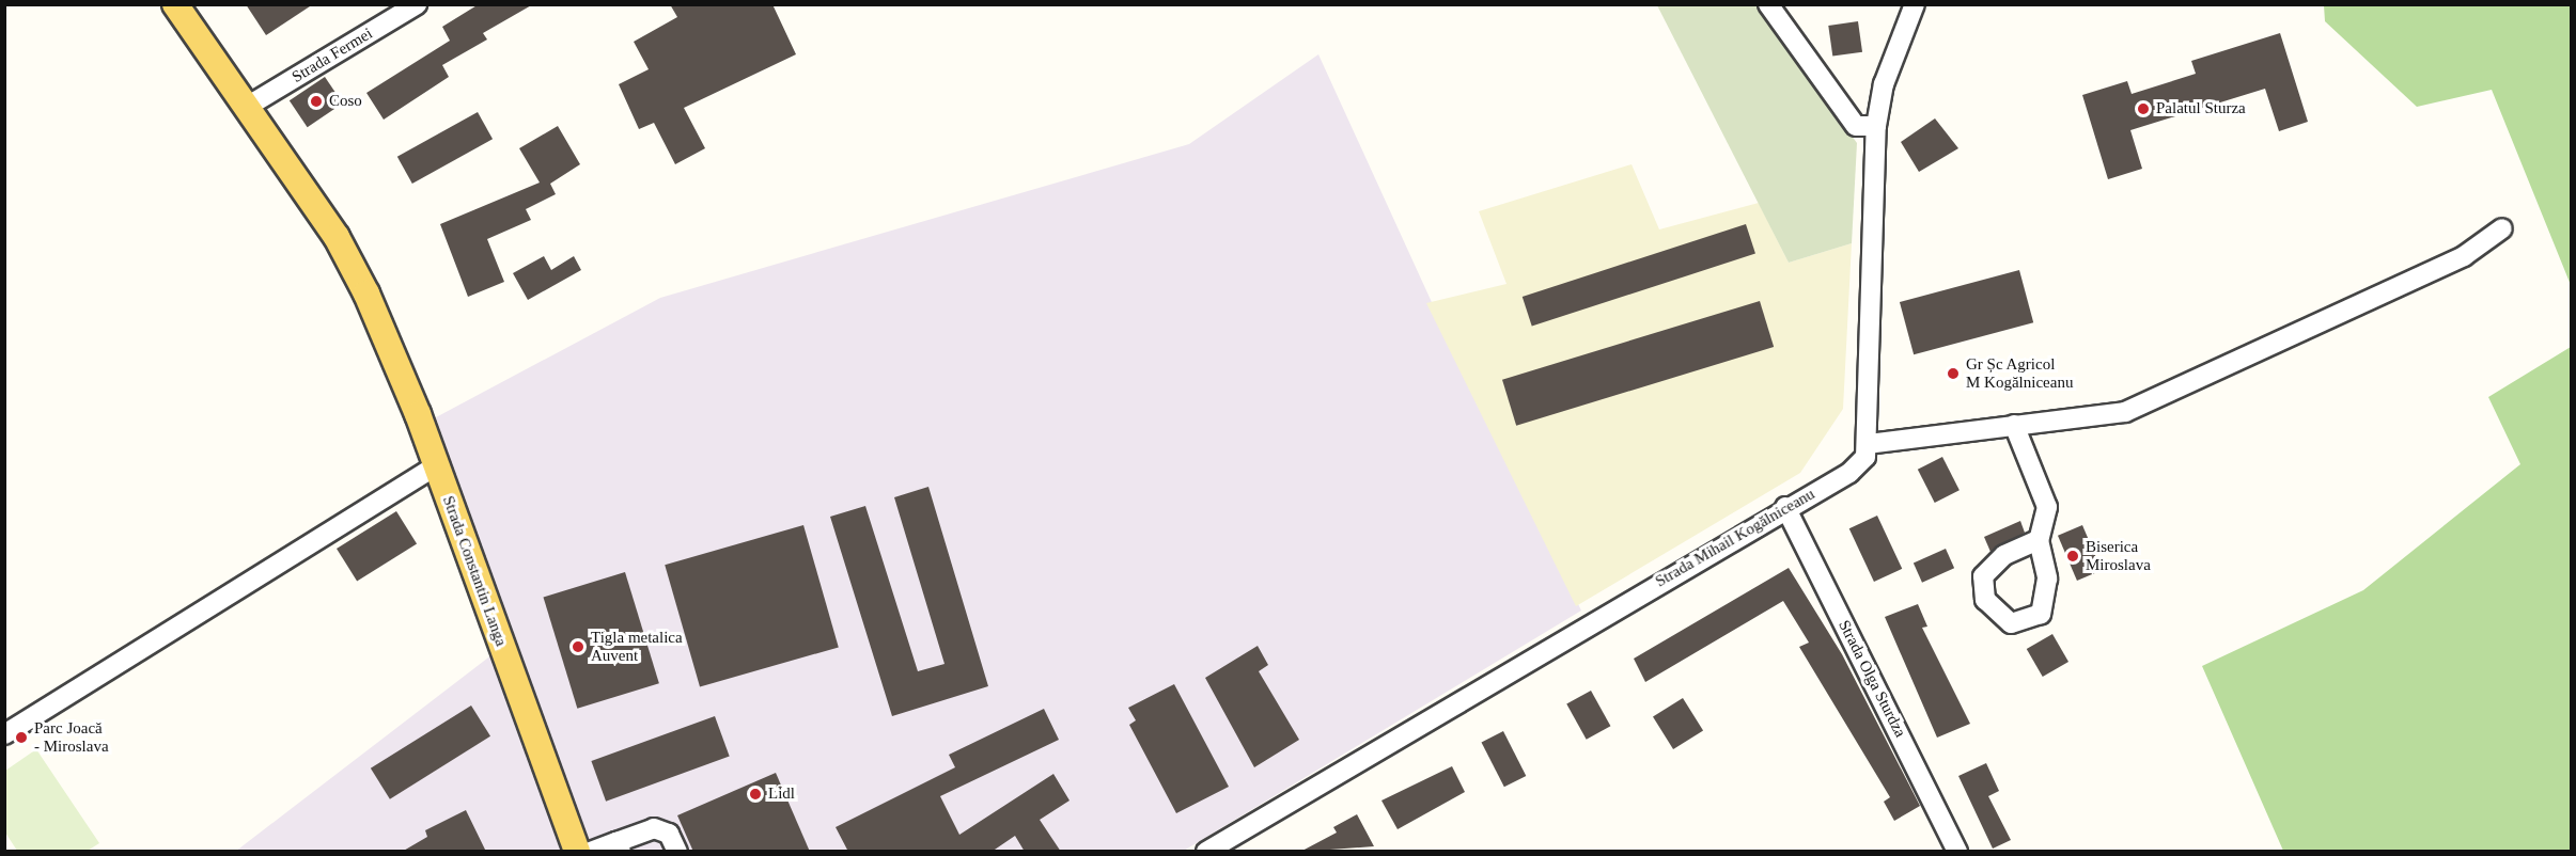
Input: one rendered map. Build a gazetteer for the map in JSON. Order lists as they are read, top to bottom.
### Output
{
  "streets": {
    "main road": ["Strada Constantin Langa"],
    "street": ["Strada Fermei", "Strada Mihail Kogălniceanu", "Strada Olga Sturdza"]
  },
  "crossings": [
    ["Strada Fermei", "Strada Constantin Langa"],
    ["Strada Mihail Kogălniceanu", "Strada Olga Sturdza"]
  ],
  "places": [
    "Coso",
    "Palatul Sturza",
    "Gr Șc Agricol M Kogălniceanu",
    "Biserica Miroslava",
    "Tigla metalica Auvent",
    "Parc Joacă - Miroslava",
    "Lidl"
  ]
}
